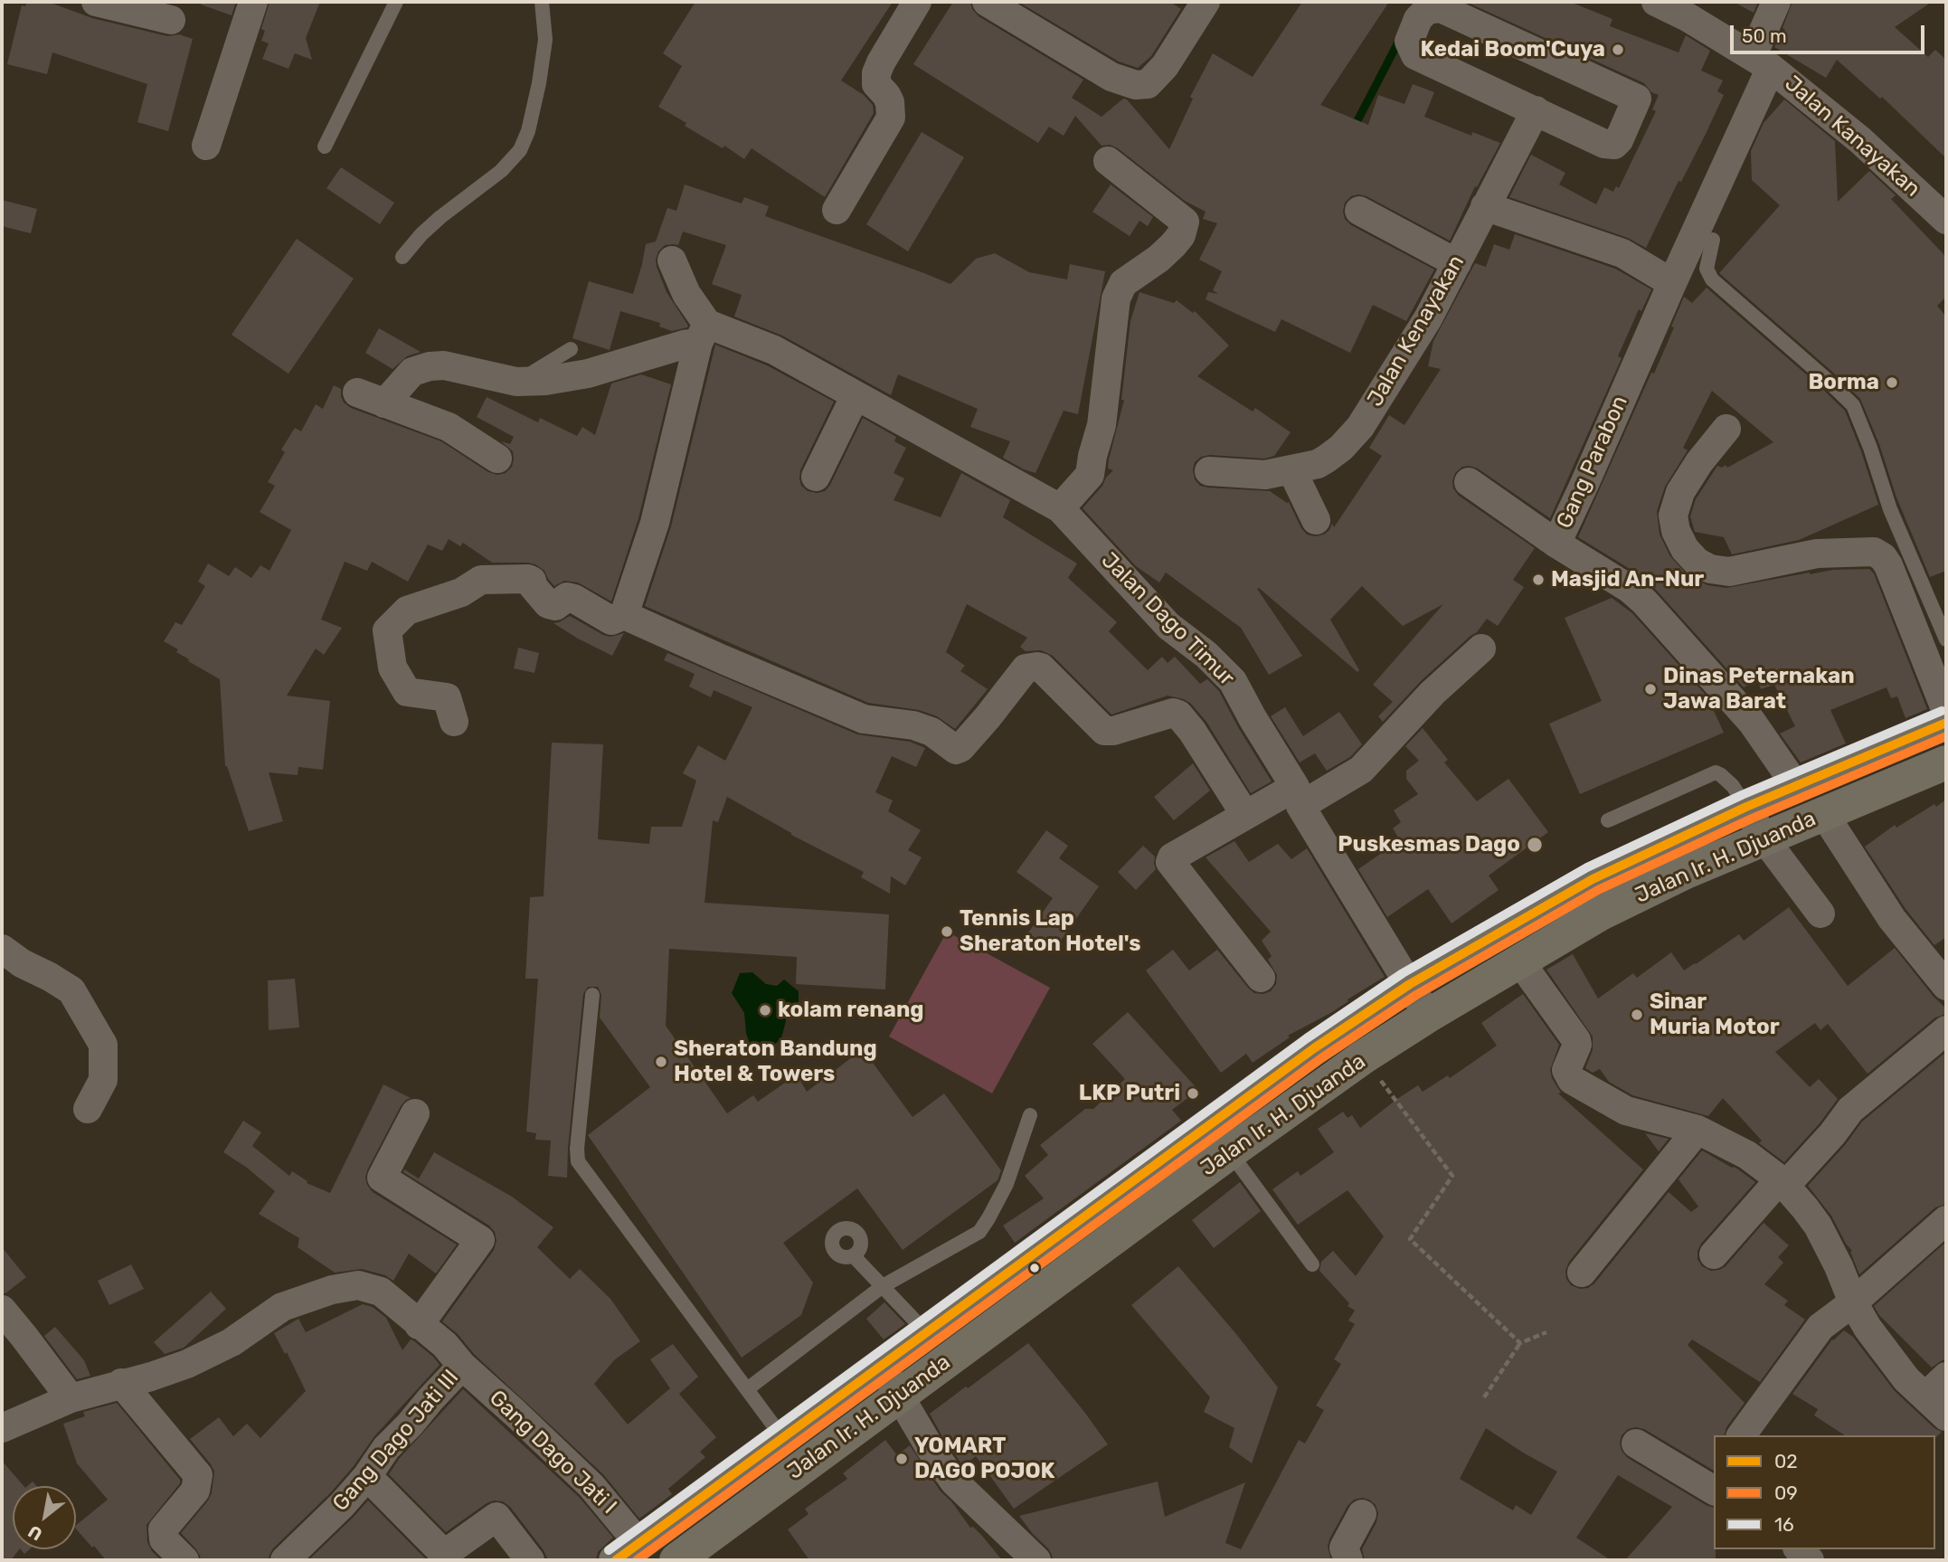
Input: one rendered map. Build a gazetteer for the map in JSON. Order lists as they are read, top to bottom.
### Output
{
  "streets": {
    "main road": ["Jalan Ir. H. Djuanda"],
    "street": [
      "Jalan Kanayakan",
      "Jalan Kenayakan",
      "Gang Parabon",
      "Jalan Dago Timur",
      "Gang Dago Jati III",
      "Gang Dago Jati I"
    ]
  },
  "crossings": [
    ["Jalan Kanayakan", "Gang Parabon"],
    ["Gang Parabon", "Jalan Ir. H. Djuanda"],
    ["Jalan Dago Timur", "Jalan Ir. H. Djuanda"],
    ["Jalan Ir. H. Djuanda", "Gang Dago Jati I"],
    ["Gang Dago Jati III", "Gang Dago Jati I"]
  ],
  "places": [
    "Kedai Boom'Cuya",
    "Borma",
    "Masjid An-Nur",
    "Dinas Peternakan Jawa Barat",
    "Puskesmas Dago",
    "Tennis Lap Sheraton Hotel's",
    "kolam renang",
    "Sinar Muria Motor",
    "Sheraton Bandung Hotel & Towers",
    "LKP Putri",
    "YOMART DAGO POJOK"
  ],
  "lines": ["transit line 16", "transit line 02", "transit line 09"],
  "legend": ["02", "09", "16"],
  "scale_bar": "50 m",
  "north": "bottom left"
}
